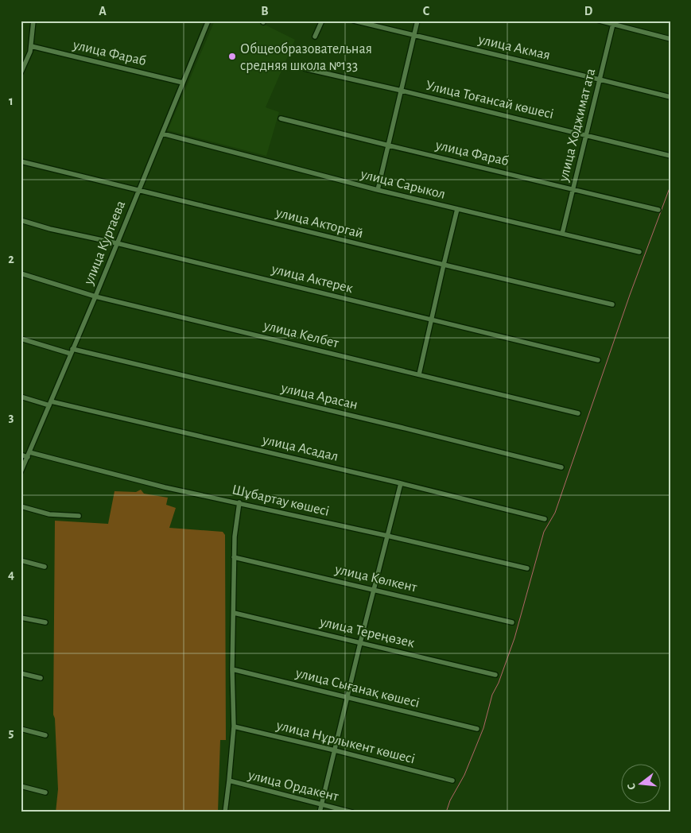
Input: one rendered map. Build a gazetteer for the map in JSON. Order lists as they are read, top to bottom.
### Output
{
  "streets": {
    "street": [
      "улица Акмая",
      "улица Фараб",
      "Улица Тоғансай көшесі",
      "улица Ходжимат ата",
      "улица Сарыкол",
      "улица Акторгай",
      "улица Куртаева",
      "улица Актерек",
      "улица Келбет",
      "улица Арасан",
      "улица Асадал",
      "Шұбартау көшесі",
      "улица Көлкент",
      "улица Тереңөзек",
      "улица Сығанақ көшесі",
      "улица Нұрлыкент көшесі",
      "улица Ордакент"
    ]
  },
  "crossings": [
    ["улица Акмая", "улица Ходжимат ата"],
    ["улица Фараб", "улица Ходжимат ата"],
    ["улица Фараб", "улица Куртаева"],
    ["Улица Тоғансай көшесі", "улица Ходжимат ата"],
    ["улица Ходжимат ата", "улица Сарыкол"],
    ["улица Сарыкол", "улица Куртаева"],
    ["улица Акторгай", "улица Куртаева"],
    ["улица Куртаева", "улица Актерек"],
    ["улица Куртаева", "улица Келбет"],
    ["улица Куртаева", "улица Арасан"],
    ["улица Куртаева", "улица Асадал"],
    ["улица Куртаева", "Шұбартау көшесі"]
  ],
  "places": ["Общеобразовательная средняя школа №133"],
  "north": "left",
  "grid": {
    "columns": [
      "A",
      "B",
      "C",
      "D"
    ],
    "rows": [
      "1",
      "2",
      "3",
      "4",
      "5"
    ]
  }
}
